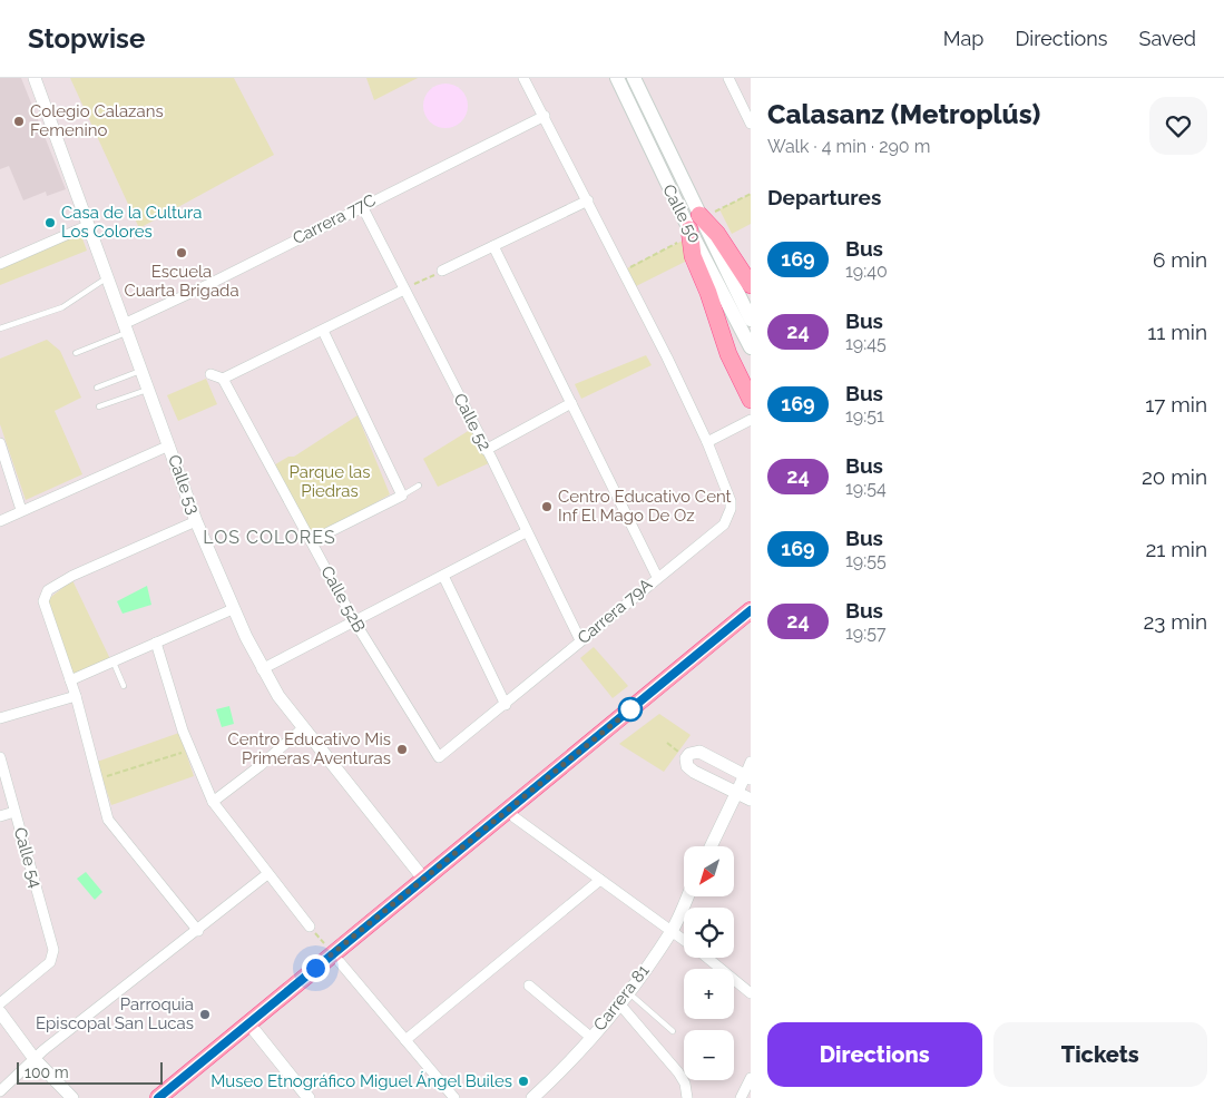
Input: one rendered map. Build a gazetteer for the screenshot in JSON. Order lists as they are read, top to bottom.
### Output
{
  "streets": {
    "main road": ["Calle 50"],
    "street": [
      "Carrera 77C",
      "Calle 52",
      "Calle 53",
      "Calle 52B",
      "Carrera 79A",
      "Calle 54",
      "Carrera 81"
    ]
  },
  "crossings": [
    ["Carrera 77C", "Calle 52"],
    ["Carrera 77C", "Calle 53"],
    ["Carrera 77C", "Carrera 79A"],
    ["Calle 52", "Carrera 79A"],
    ["Calle 52B", "Carrera 79A"]
  ],
  "districts": ["LOS COLORES"],
  "parks": ["Parque las Piedras"],
  "places": [
    "Colegio Calazans Femenino",
    "Casa de la Cultura Los Colores",
    "Escuela Cuarta Brigada",
    "Centro Educativo Cent Inf El Mago De Oz",
    "Centro Educativo Mis Primeras Aventuras",
    "Parroquia Episcopal San Lucas",
    "Museo Etnográfico Miguel Ángel Builes"
  ],
  "lines": ["bus line 169"],
  "scale_bar": "100 m",
  "north": "bottom left",
  "page": {
    "header": "Stopwise",
    "nav": ["Map", "Directions", "Saved"],
    "heading": [
      ["Calasanz (Metroplús)", "Walk · 4 min · 290 m"],
      "Departures"
    ],
    "list": [
      {
        "mark": "169",
        "name": "Bus",
        "note": "19:40",
        "value": "6 min"
      },
      {
        "mark": "24",
        "name": "Bus",
        "note": "19:45",
        "value": "11 min"
      },
      {
        "mark": "169",
        "name": "Bus",
        "note": "19:51",
        "value": "17 min"
      },
      {
        "mark": "24",
        "name": "Bus",
        "note": "19:54",
        "value": "20 min"
      },
      {
        "mark": "169",
        "name": "Bus",
        "note": "19:55",
        "value": "21 min"
      },
      {
        "mark": "24",
        "name": "Bus",
        "note": "19:57",
        "value": "23 min"
      }
    ],
    "map_buttons": ["+", "−"],
    "buttons": ["Directions", "Tickets"],
    "scale": "100 m"
  }
}
